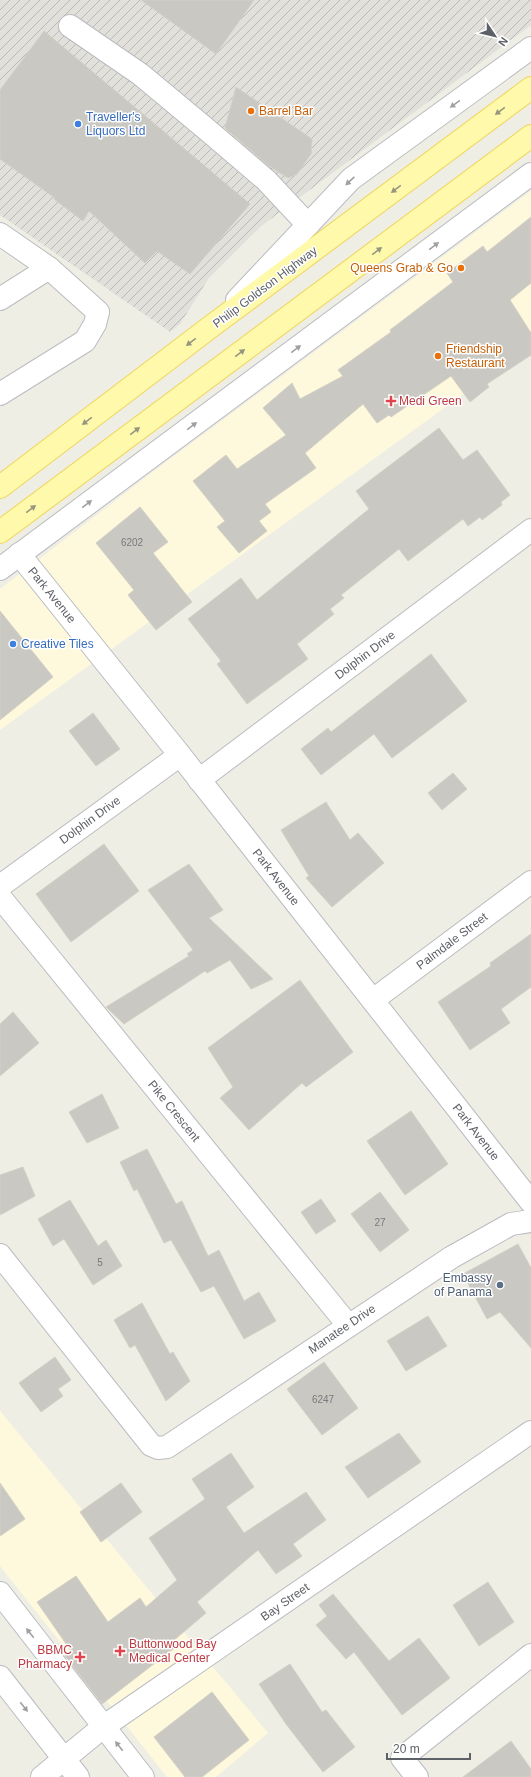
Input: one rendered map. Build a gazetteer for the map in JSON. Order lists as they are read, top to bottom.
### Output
{
  "streets": {
    "main road": ["Philip Goldson Highway"],
    "street": [
      "Park Avenue",
      "Dolphin Drive",
      "Palmdale Street",
      "Pike Crescent",
      "Manatee Drive",
      "Bay Street"
    ]
  },
  "crossings": [
    ["Park Avenue", "Dolphin Drive"],
    ["Park Avenue", "Palmdale Street"],
    ["Pike Crescent", "Manatee Drive"]
  ],
  "places": {
    "other": [
      "Barrel Bar",
      "Traveller's Liquors Ltd",
      "Queens Grab & Go",
      "Friendship Restaurant",
      "Creative Tiles",
      "Embassy of Panama"
    ],
    "health": ["Medi Green", "Buttonwood Bay Medical Center", "BBMC Pharmacy"]
  },
  "house_numbers": [
    "6202",
    "27",
    "5",
    "6247"
  ],
  "scale_bar": "20 m",
  "north": "bottom right"
}
